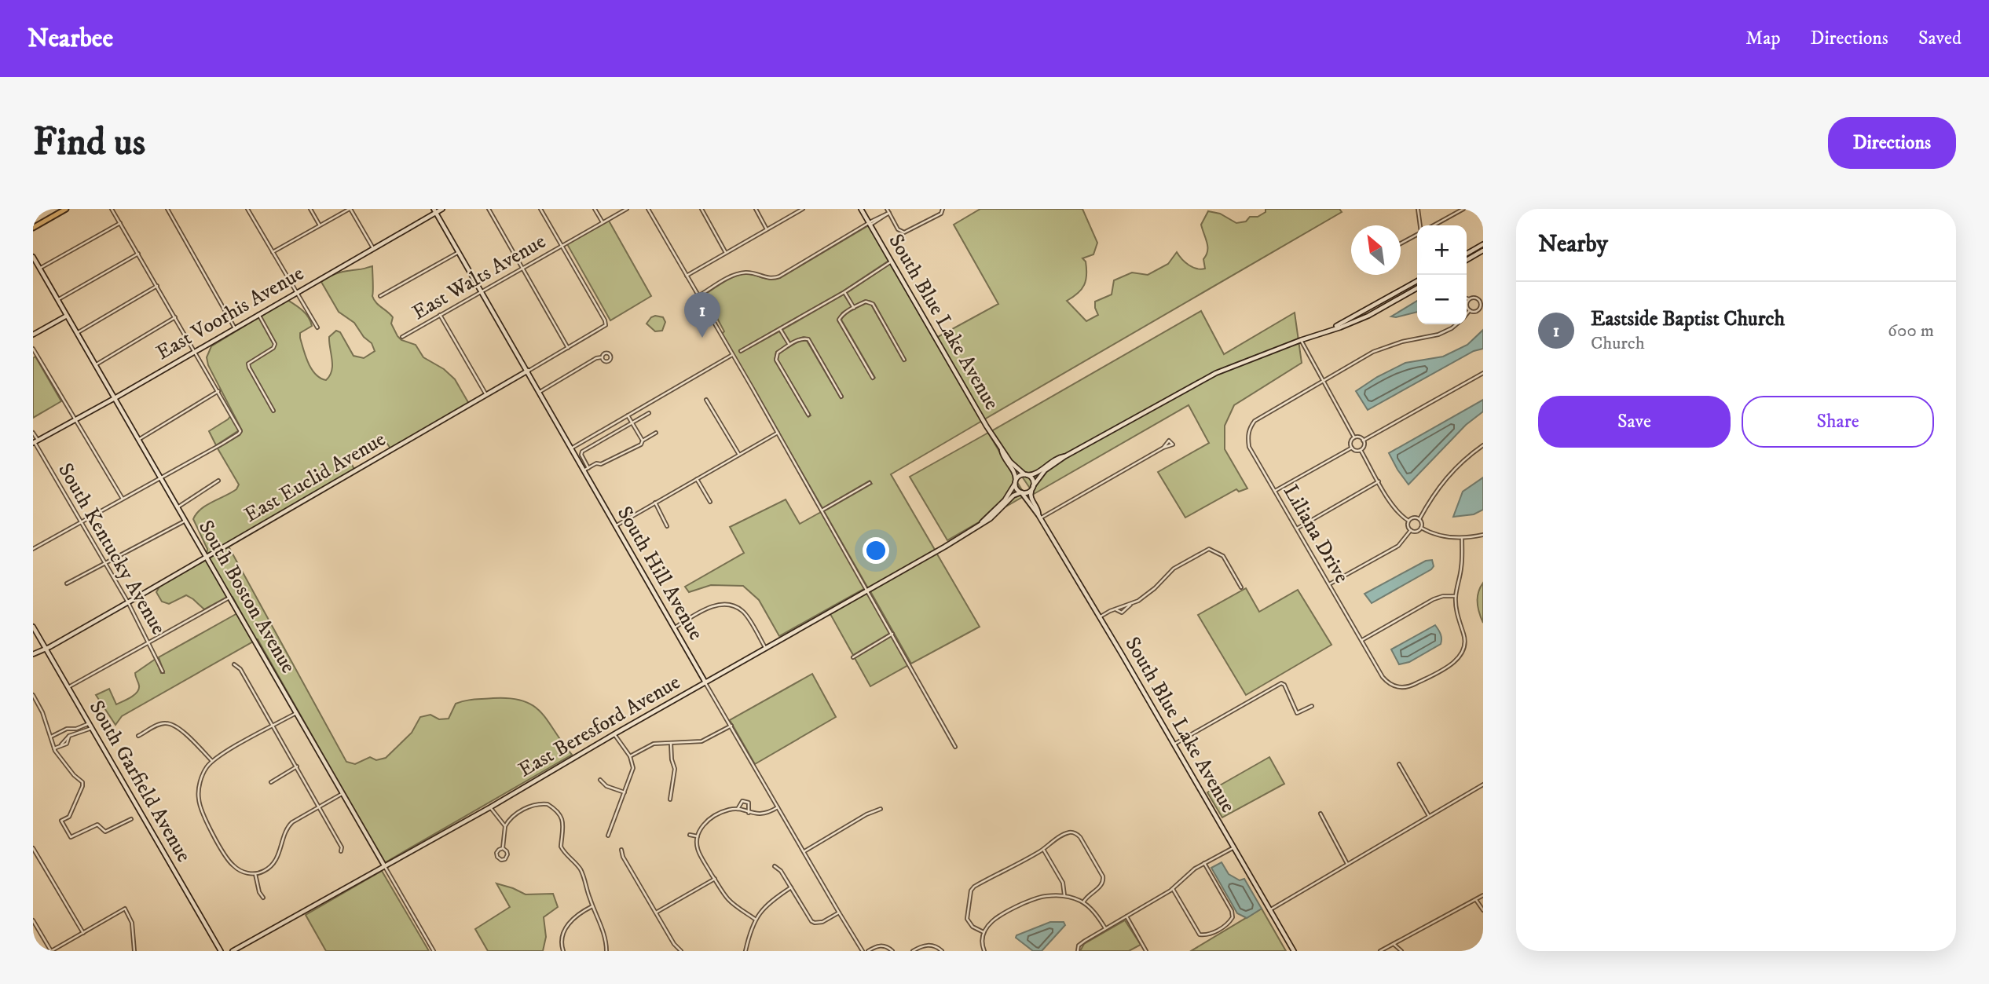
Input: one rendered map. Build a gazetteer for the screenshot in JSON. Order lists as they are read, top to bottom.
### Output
{
  "streets": {
    "street": [
      "East Walts Avenue",
      "East Voorhis Avenue",
      "South Blue Lake Avenue",
      "East Euclid Avenue",
      "Liliana Drive",
      "South Kentucky Avenue",
      "South Hill Avenue",
      "South Boston Avenue",
      "East Beresford Avenue",
      "South Garfield Avenue"
    ]
  },
  "crossings": [
    ["East Walts Avenue", "East Euclid Avenue"],
    ["East Walts Avenue", "South Hill Avenue"],
    ["East Voorhis Avenue", "South Kentucky Avenue"],
    ["East Voorhis Avenue", "South Hill Avenue"],
    ["East Voorhis Avenue", "South Boston Avenue"],
    ["South Blue Lake Avenue", "East Beresford Avenue"],
    ["East Euclid Avenue", "South Kentucky Avenue"],
    ["East Euclid Avenue", "South Hill Avenue"],
    ["East Euclid Avenue", "South Boston Avenue"],
    ["East Euclid Avenue", "South Garfield Avenue"],
    ["South Hill Avenue", "East Beresford Avenue"],
    ["South Boston Avenue", "East Beresford Avenue"]
  ],
  "north": "top left",
  "page": {
    "header": "Nearbee",
    "nav": ["Map", "Directions", "Saved"],
    "buttons": [
      "Directions",
      ["Save", "Share"]
    ],
    "title": "Find us",
    "heading": "Nearby",
    "map_buttons": ["+", "−"],
    "list": [
      {
        "mark": "1",
        "name": "Eastside Baptist Church",
        "note": "Church",
        "value": "600 m"
      }
    ],
    "pins": "1"
  }
}
